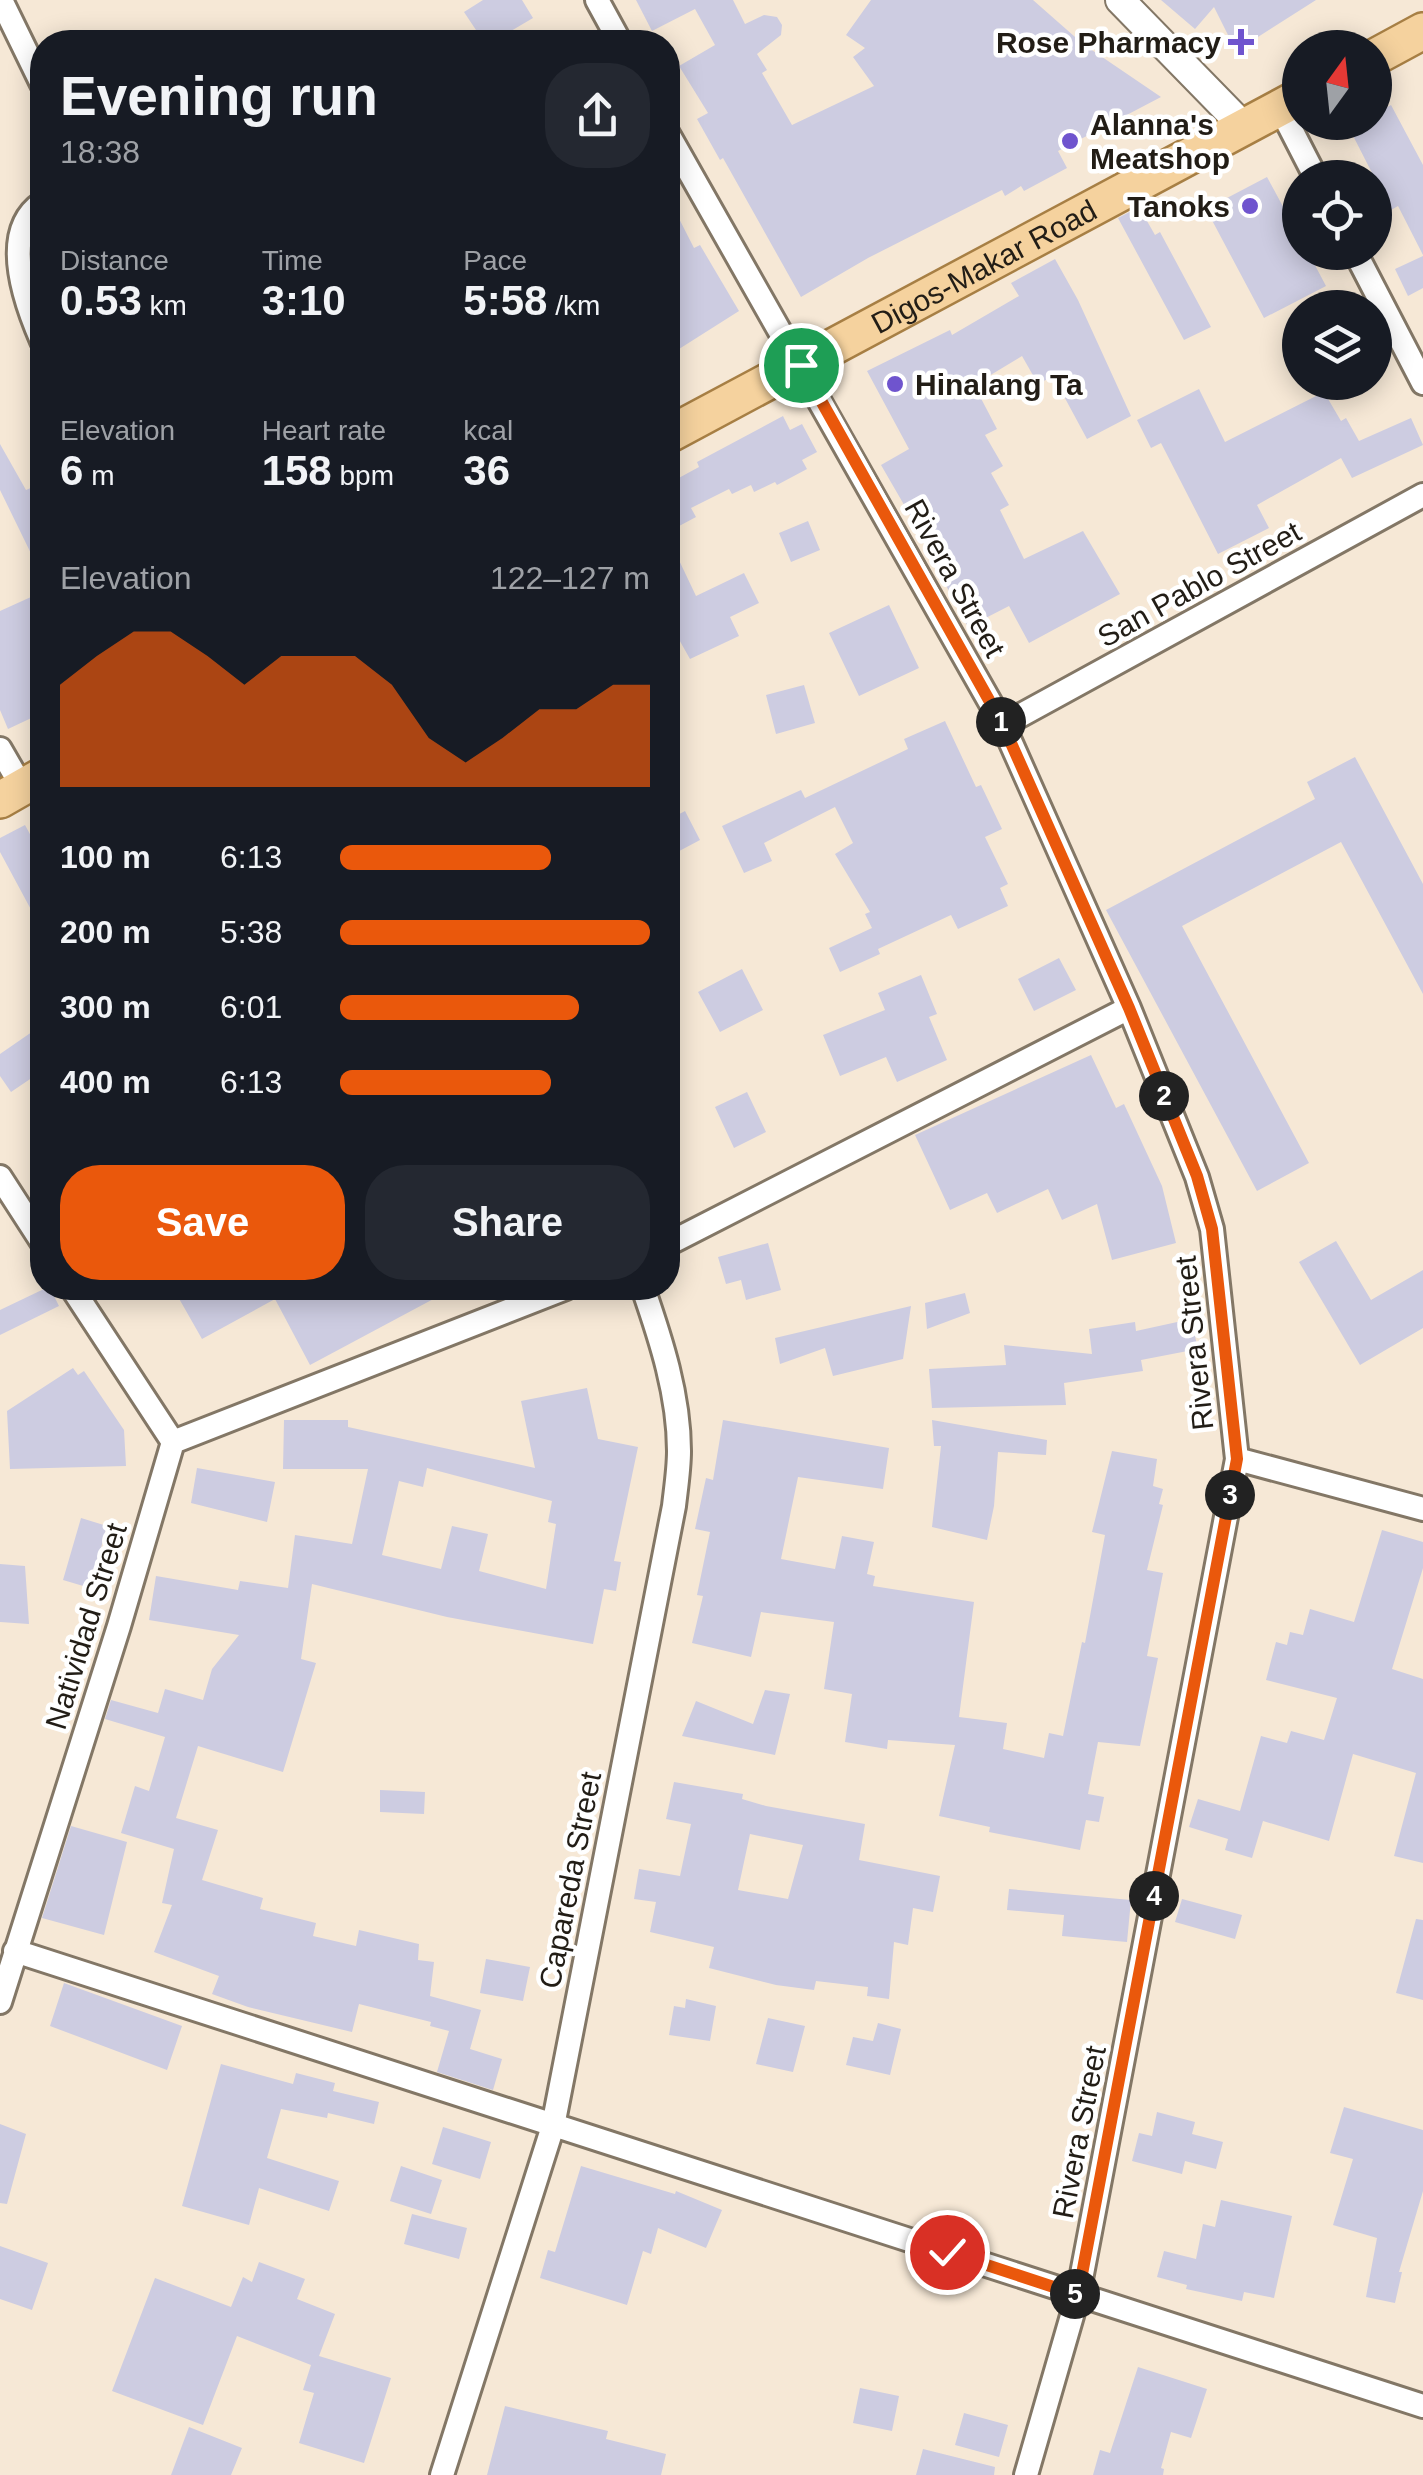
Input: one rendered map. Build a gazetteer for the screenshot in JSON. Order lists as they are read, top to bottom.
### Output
{
  "streets": {
    "main road": ["Digos-Makar Road"],
    "street": [
      "Rivera Street",
      "San Pablo Street",
      "Natividad Street",
      "Capareda Street"
    ]
  },
  "crossings": [
    ["Digos-Makar Road", "Rivera Street"],
    ["Rivera Street", "San Pablo Street"]
  ],
  "places": {
    "health": ["Rose Pharmacy"],
    "other": ["Alanna's Meatshop", "Tanoks", "Hinalang Ta"]
  },
  "north": "top",
  "page": {
    "heading": ["Evening run", "18:38"],
    "stats": [
      ["Distance", "0.53 km"],
      ["Time", "3:10"],
      ["Pace", "5:58 /km"],
      ["Elevation", "6 m"],
      ["Heart rate", "158 bpm"],
      ["kcal", "36"]
    ],
    "chart": ["Elevation", "122–127 m"],
    "pins": [
      "1",
      "2",
      "3",
      "4",
      "5"
    ],
    "list": [
      {
        "name": "100 m",
        "note": "6:13"
      },
      {
        "name": "200 m",
        "note": "5:38"
      },
      {
        "name": "300 m",
        "note": "6:01"
      },
      {
        "name": "400 m",
        "note": "6:13"
      }
    ],
    "buttons": ["Save", "Share"]
  }
}
